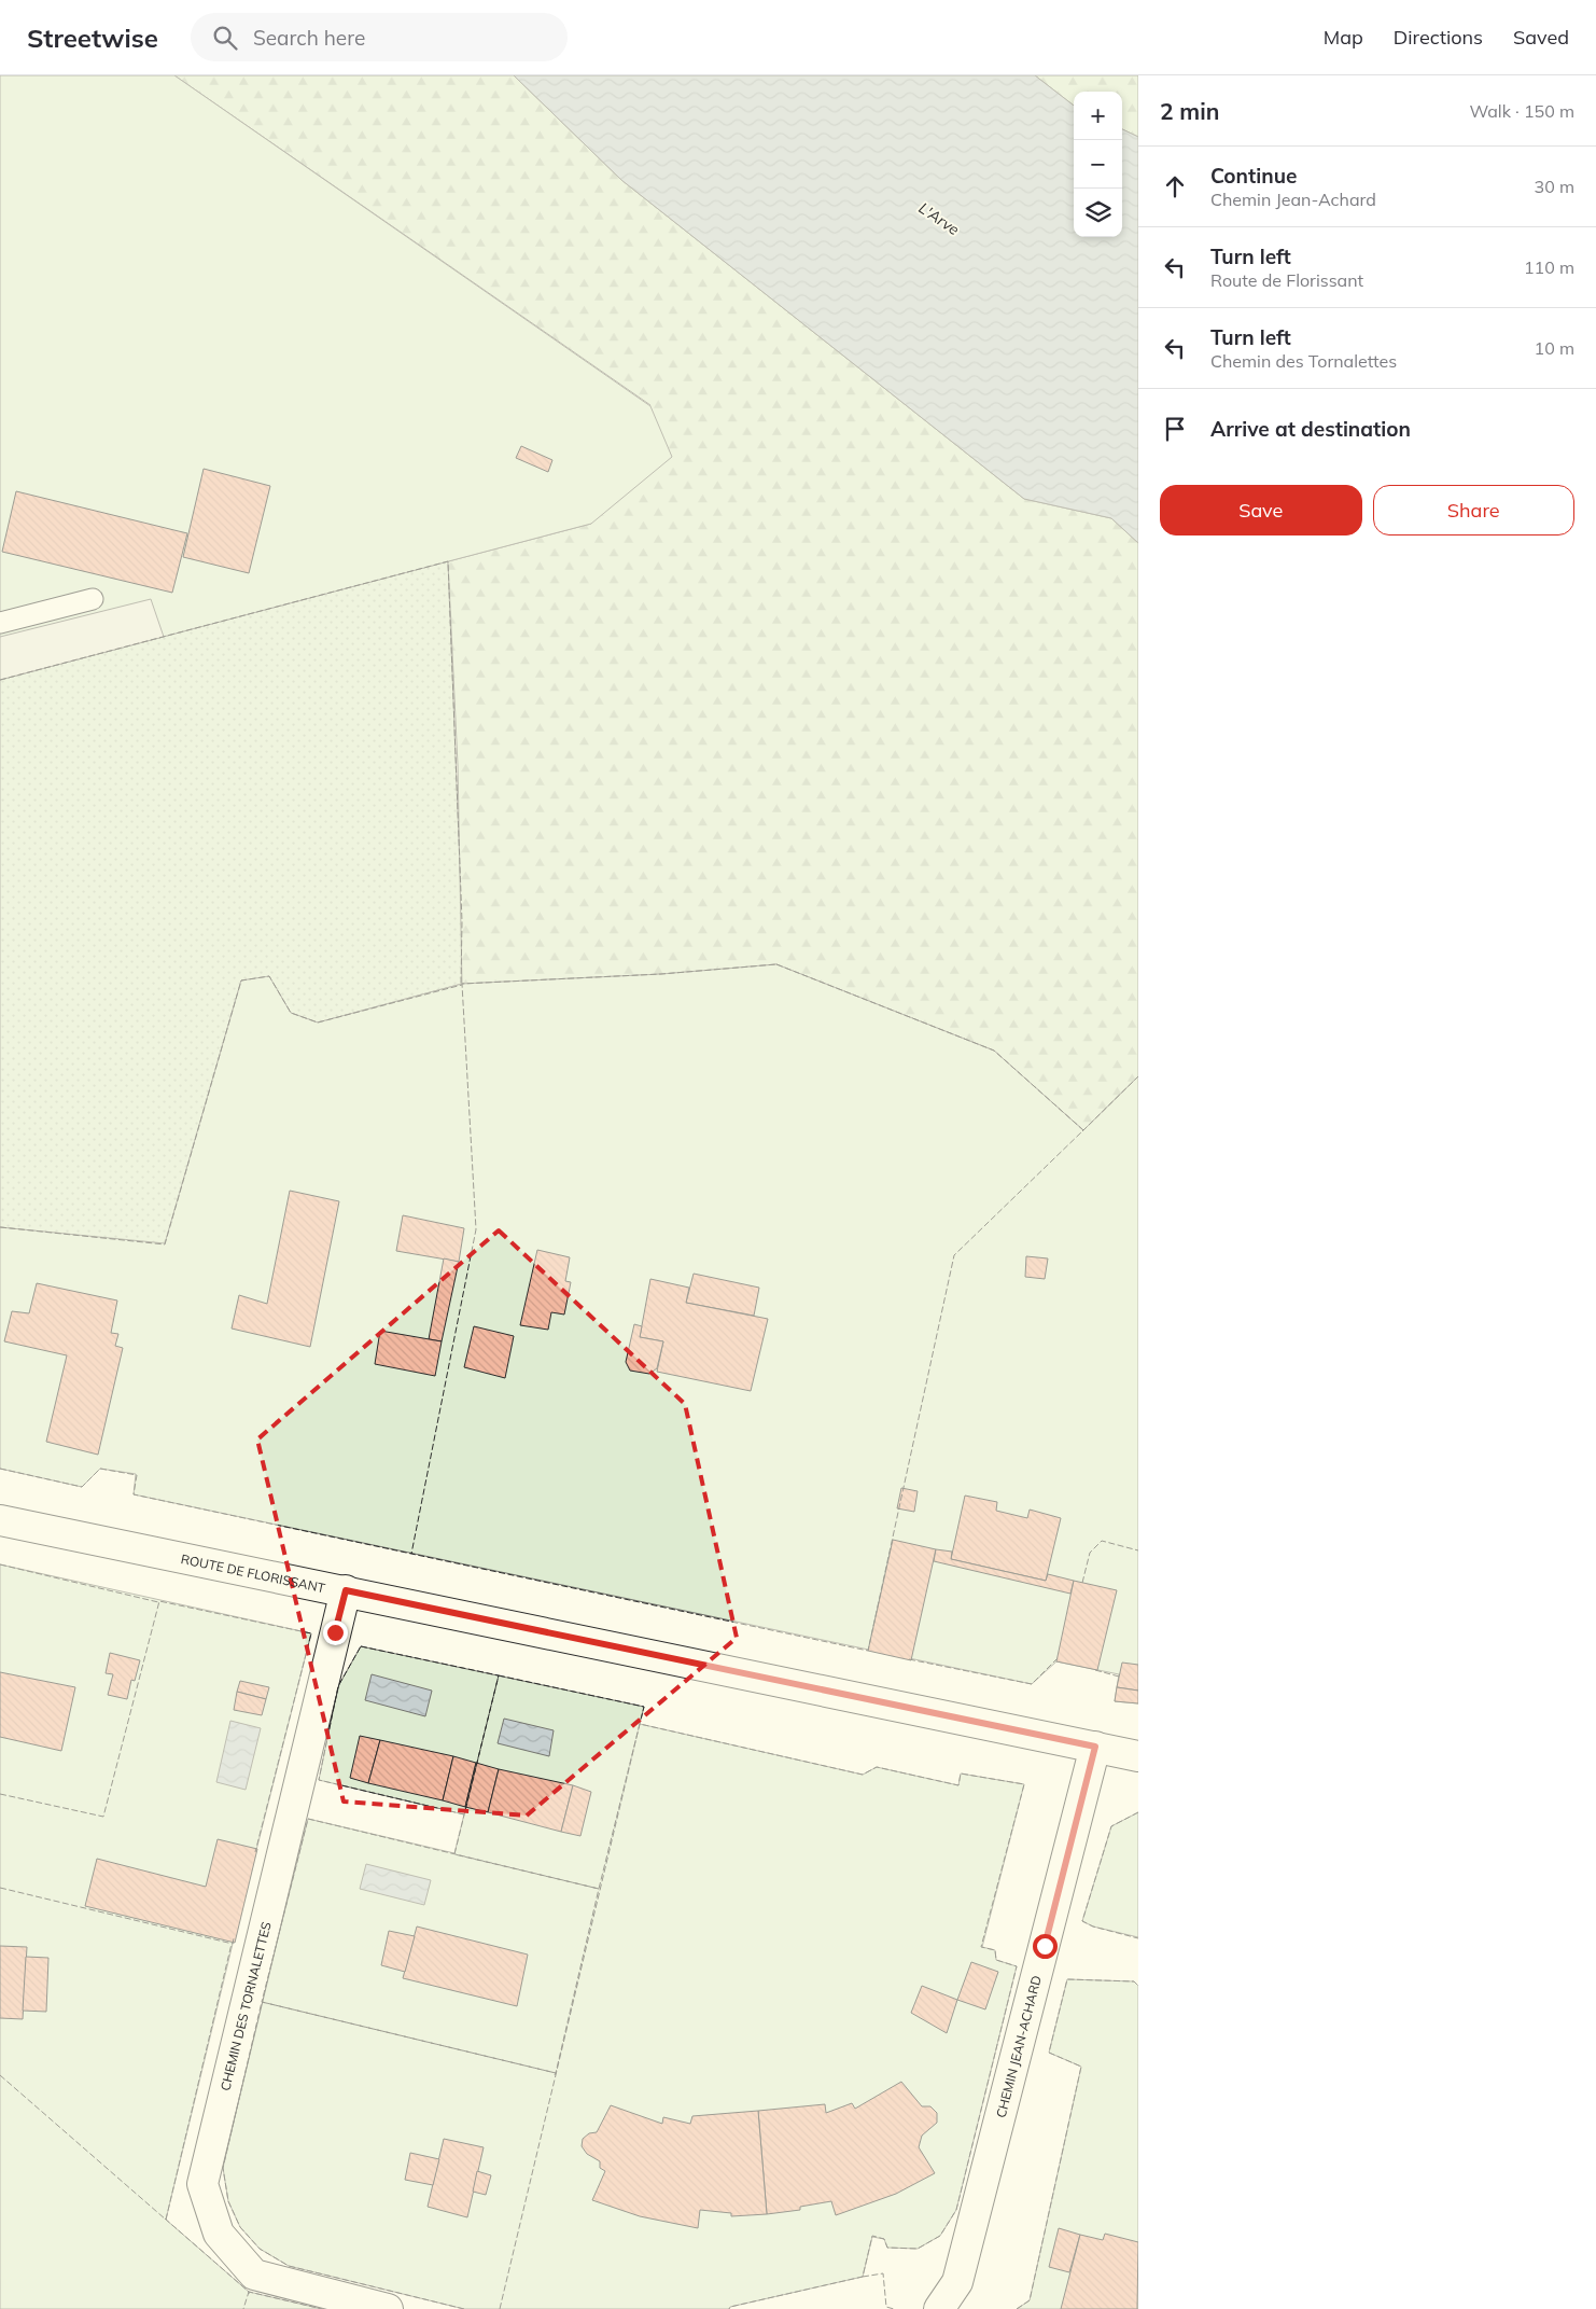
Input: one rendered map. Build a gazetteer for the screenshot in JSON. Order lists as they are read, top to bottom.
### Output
{
  "streets": {
    "street": ["ROUTE DE FLORISSANT", "CHEMIN DES TORNALETTES", "CHEMIN JEAN-ACHARD"]
  },
  "crossings": [
    ["ROUTE DE FLORISSANT", "CHEMIN DES TORNALETTES"],
    ["ROUTE DE FLORISSANT", "CHEMIN JEAN-ACHARD"]
  ],
  "water": ["L'Arve"],
  "page": {
    "header": "Streetwise",
    "search": "Search here",
    "nav": ["Map", "Directions", "Saved"],
    "heading": ["2 min", "Walk · 150 m"],
    "map_buttons": ["+", "−"],
    "list": [
      ["Continue", "Chemin Jean-Achard", "30 m"],
      ["Turn left", "Route de Florissant", "110 m"],
      ["Turn left", "Chemin des Tornalettes", "10 m"],
      "Arrive at destination"
    ],
    "buttons": ["Save", "Share"]
  }
}
